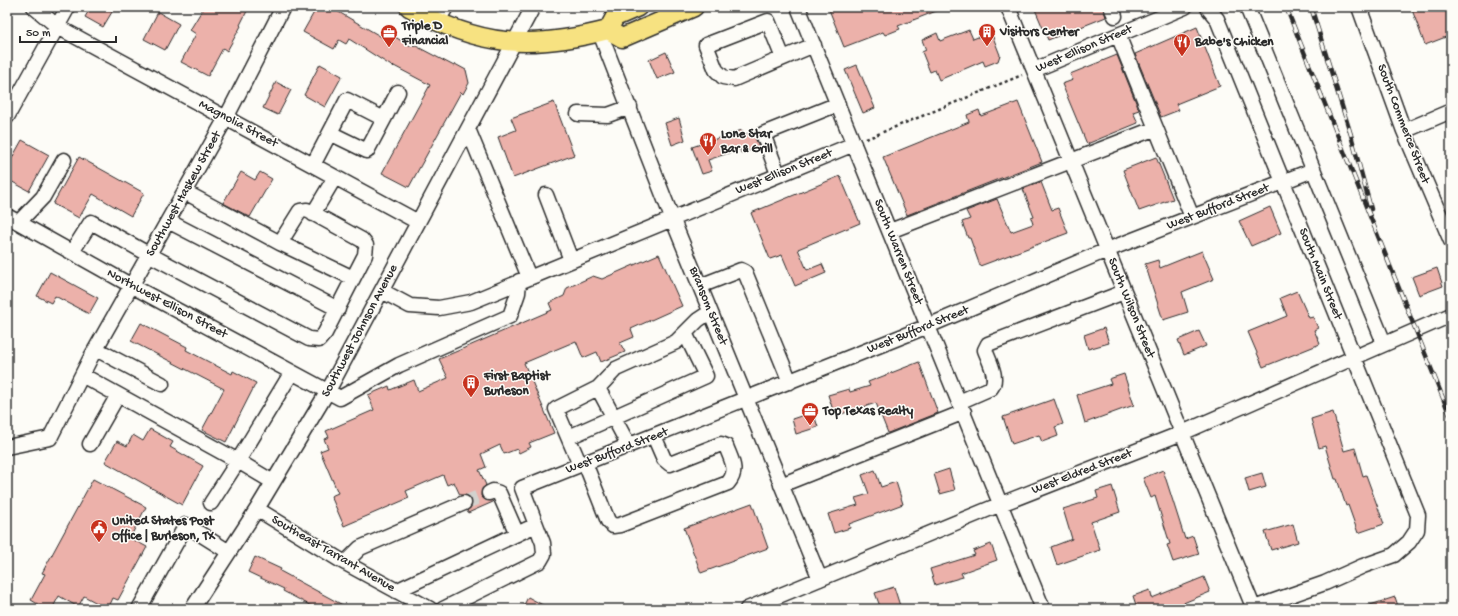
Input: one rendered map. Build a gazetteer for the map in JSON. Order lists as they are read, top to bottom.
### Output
{
  "streets": {
    "street": [
      "West Ellison Street",
      "Magnolia Street",
      "South Commerce Street",
      "Southwest Haskew Street",
      "West Bufford Street",
      "South Warren Street",
      "South Main Street",
      "Northwest Ellison Street",
      "Bransom Street",
      "South Wilson Street",
      "Southwest Johnson Avenue",
      "West Eldred Street",
      "Southeast Tarrant Avenue"
    ]
  },
  "crossings": [
    ["West Ellison Street", "South Warren Street"],
    ["West Ellison Street", "Northwest Ellison Street"],
    ["West Ellison Street", "Bransom Street"],
    ["West Ellison Street", "South Wilson Street"],
    ["West Ellison Street", "Southwest Johnson Avenue"],
    ["Magnolia Street", "Southwest Haskew Street"],
    ["Magnolia Street", "Southwest Johnson Avenue"],
    ["Southwest Haskew Street", "Northwest Ellison Street"],
    ["West Bufford Street", "South Warren Street"],
    ["West Bufford Street", "South Main Street"],
    ["West Bufford Street", "Bransom Street"],
    ["West Bufford Street", "South Wilson Street"],
    ["South Warren Street", "West Eldred Street"],
    ["South Main Street", "South Wilson Street"],
    ["South Main Street", "West Eldred Street"],
    ["Northwest Ellison Street", "Southwest Johnson Avenue"],
    ["Bransom Street", "West Eldred Street"],
    ["South Wilson Street", "West Eldred Street"],
    ["Southwest Johnson Avenue", "Southeast Tarrant Avenue"]
  ],
  "places": {
    "building": ["Visitors Center", "First Baptist Burleson"],
    "office": ["Triple D Financial", "Top Texas Realty"],
    "restaurant": ["Babe's Chicken", "Lone Star Bar & Grill"],
    "public building": ["United States Post Office | Burleson, TX"]
  },
  "scale_bar": "50 m"
}
